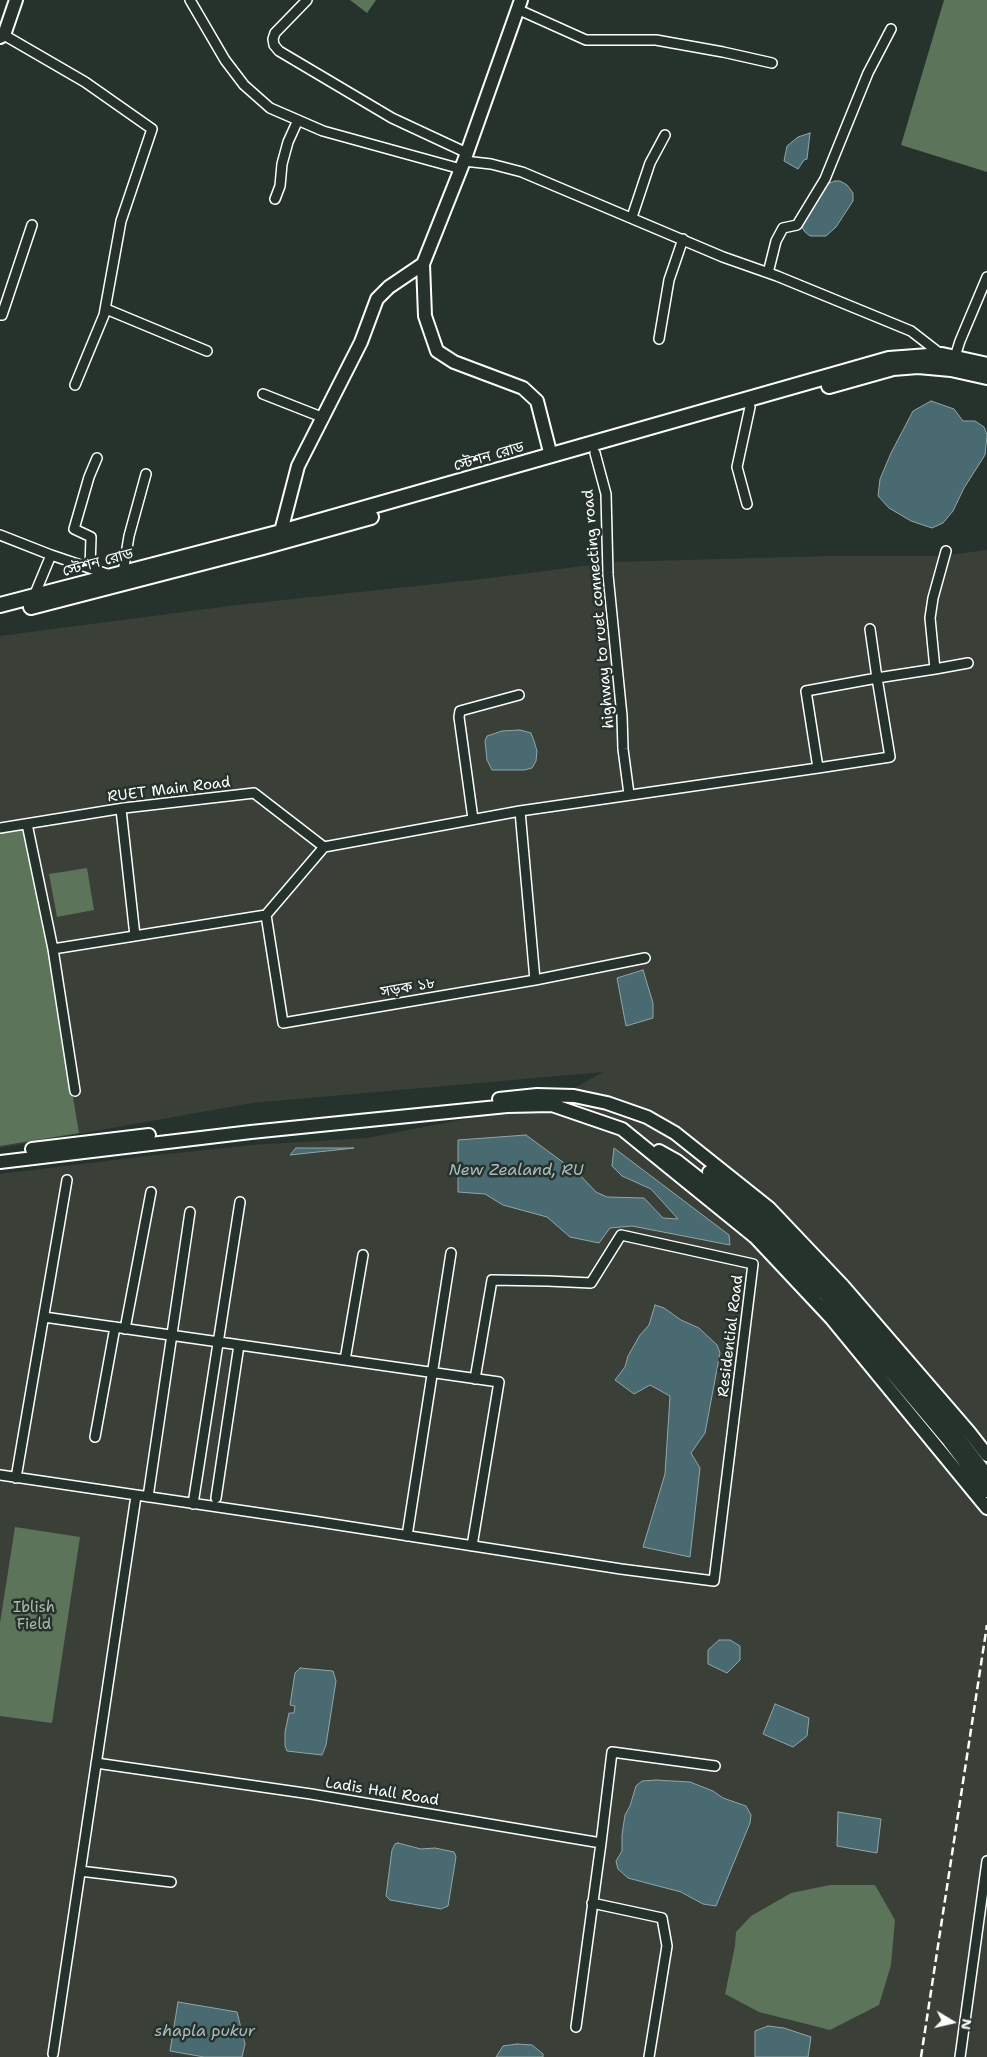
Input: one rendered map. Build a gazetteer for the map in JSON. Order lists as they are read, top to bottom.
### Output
{
  "streets": {
    "main road": ["স্টেশন রোড"],
    "street": [
      "highway to ruet connecting road",
      "RUET Main Road",
      "সড়ক ১৮",
      "Residential Road",
      "Ladis Hall Road"
    ]
  },
  "crossings": [
    ["স্টেশন রোড", "highway to ruet connecting road"]
  ],
  "water": ["New Zealand, RU", "shapla pukur"],
  "parks": ["Iblish Field"],
  "north": "right"
}
